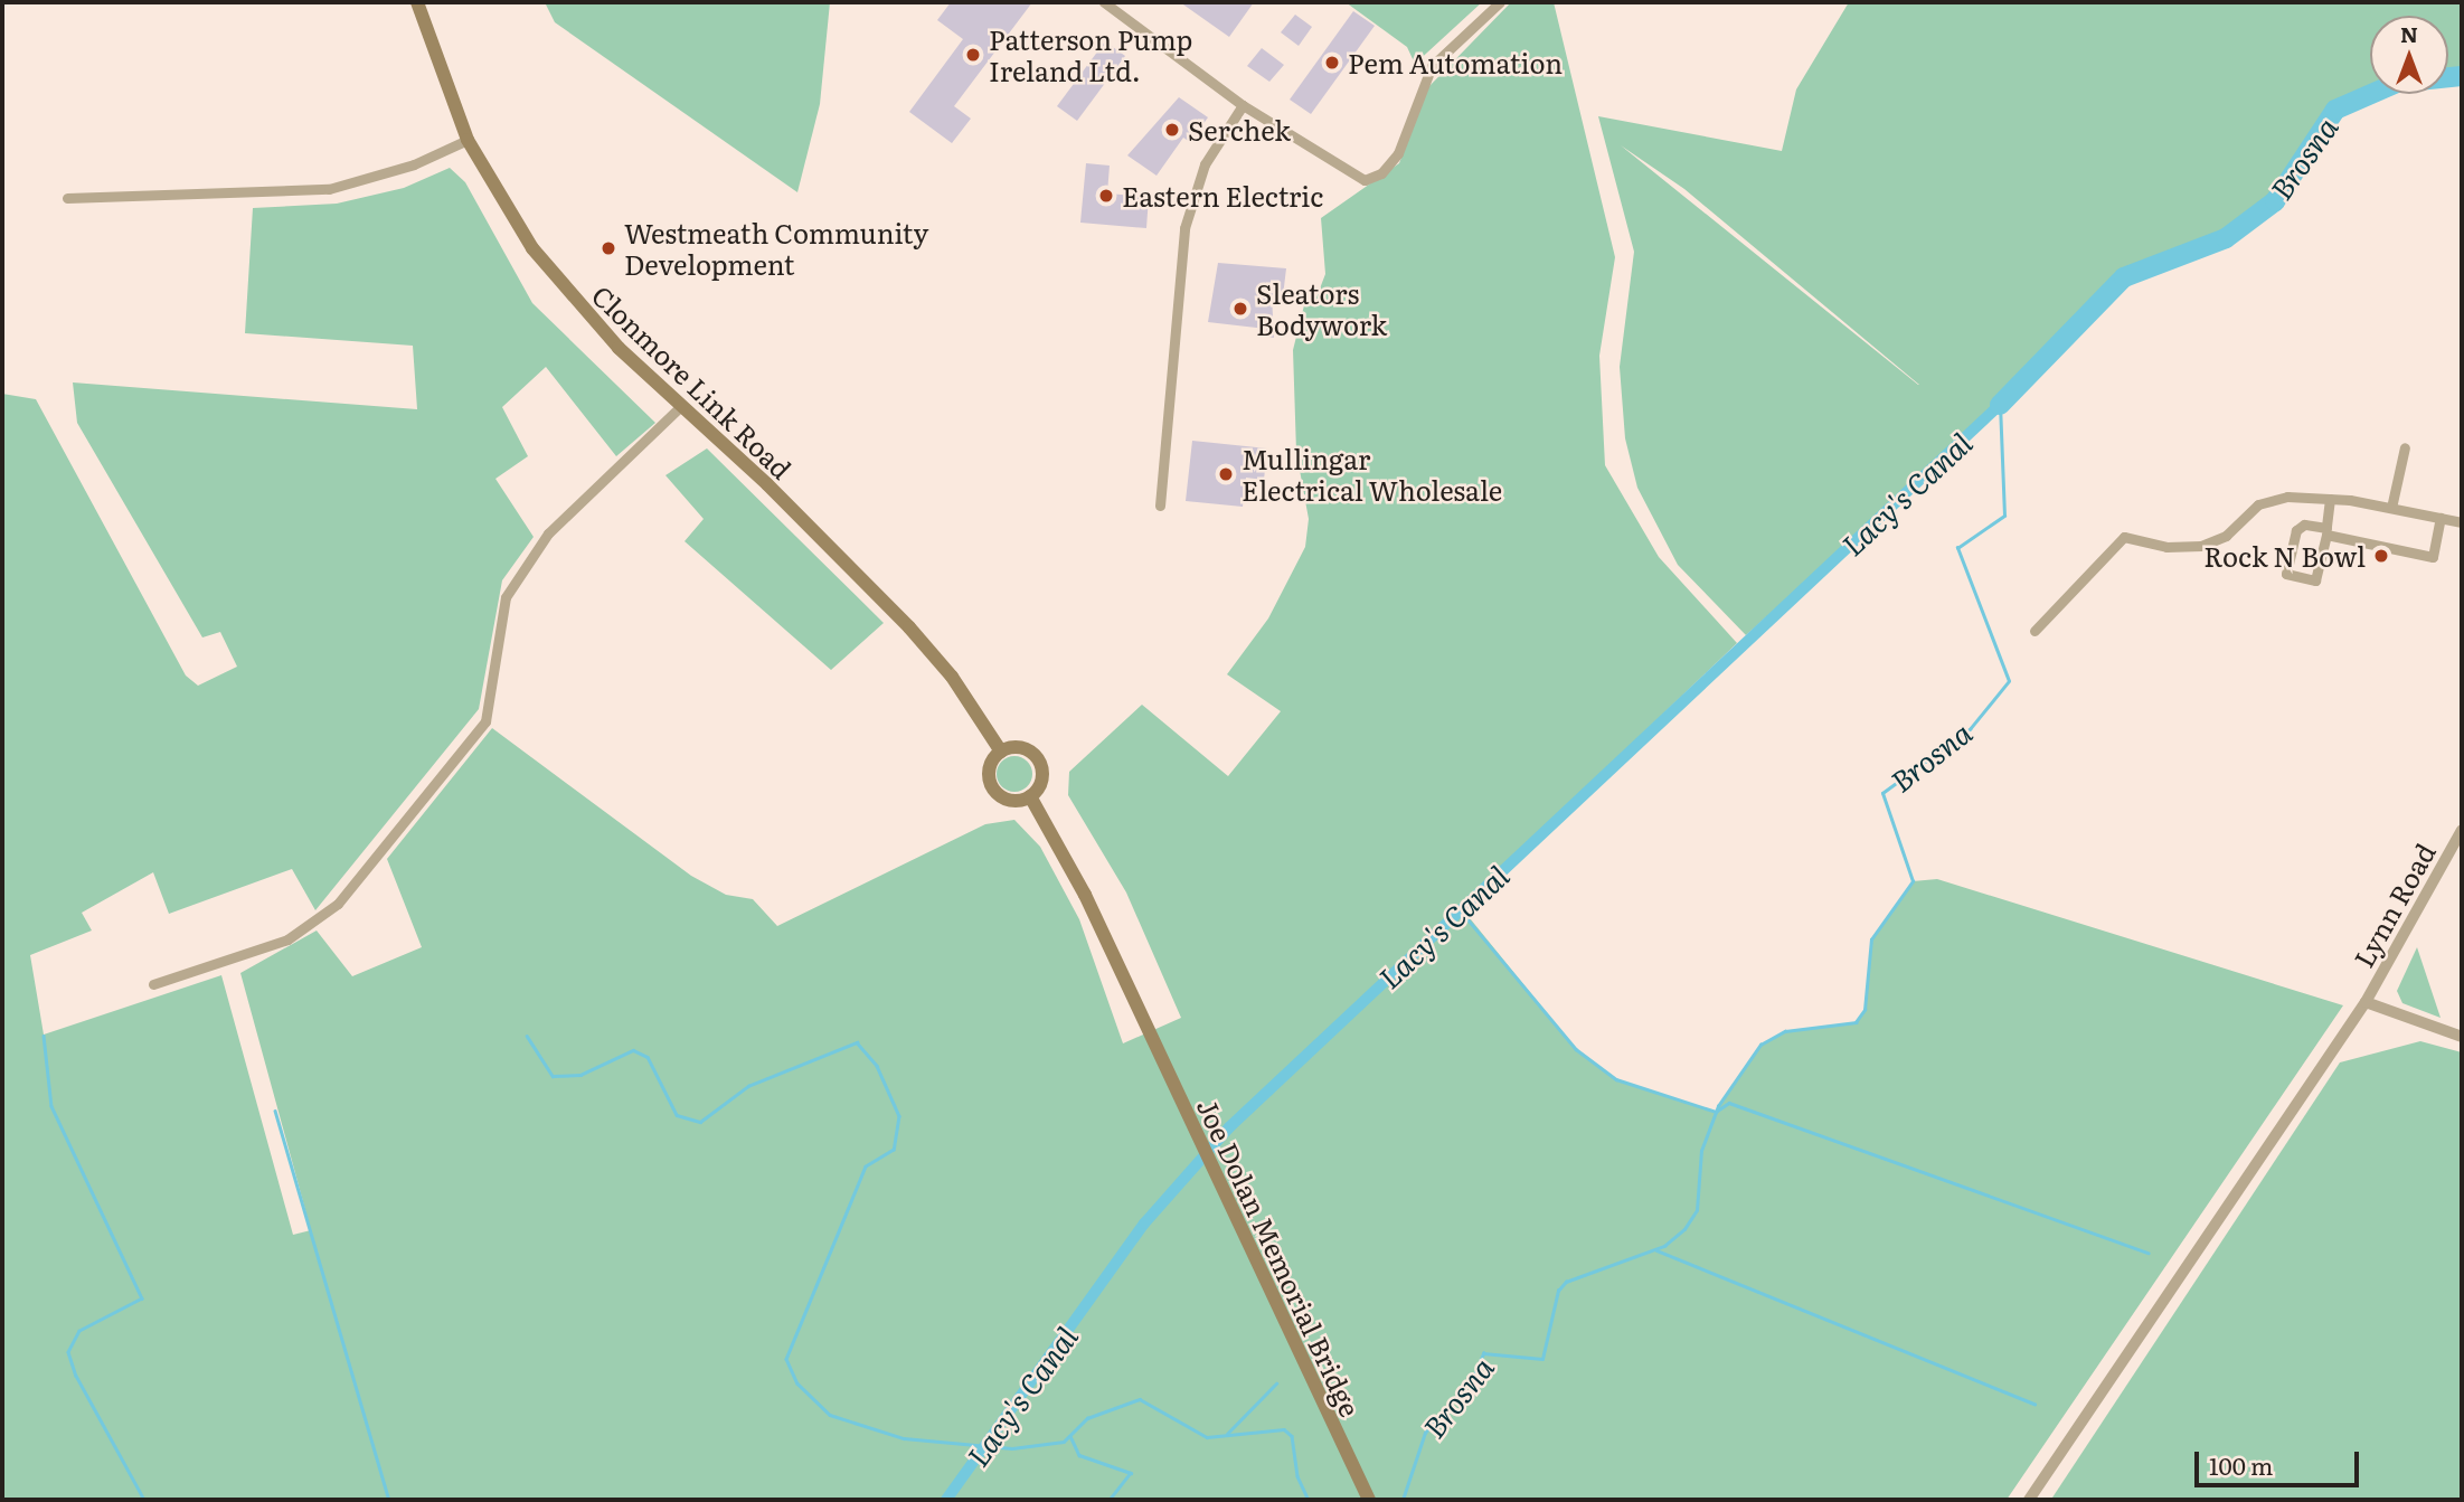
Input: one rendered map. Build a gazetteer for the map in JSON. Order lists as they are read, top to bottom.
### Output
{
  "streets": {
    "main road": ["Clonmore Link Road", "Joe Dolan Memorial Bridge"],
    "street": ["Lynn Road"]
  },
  "crossings": [
    ["Clonmore Link Road", "Joe Dolan Memorial Bridge"]
  ],
  "water": ["Brosna", "Lacy's Canal"],
  "places": [
    "Patterson Pump Ireland Ltd.",
    "Pem Automation",
    "Serchek",
    "Eastern Electric",
    "Westmeath Community Development",
    "Sleators Bodywork",
    "Mullingar Electrical Wholesale",
    "Rock N Bowl"
  ],
  "scale_bar": "100 m",
  "north": "top"
}
